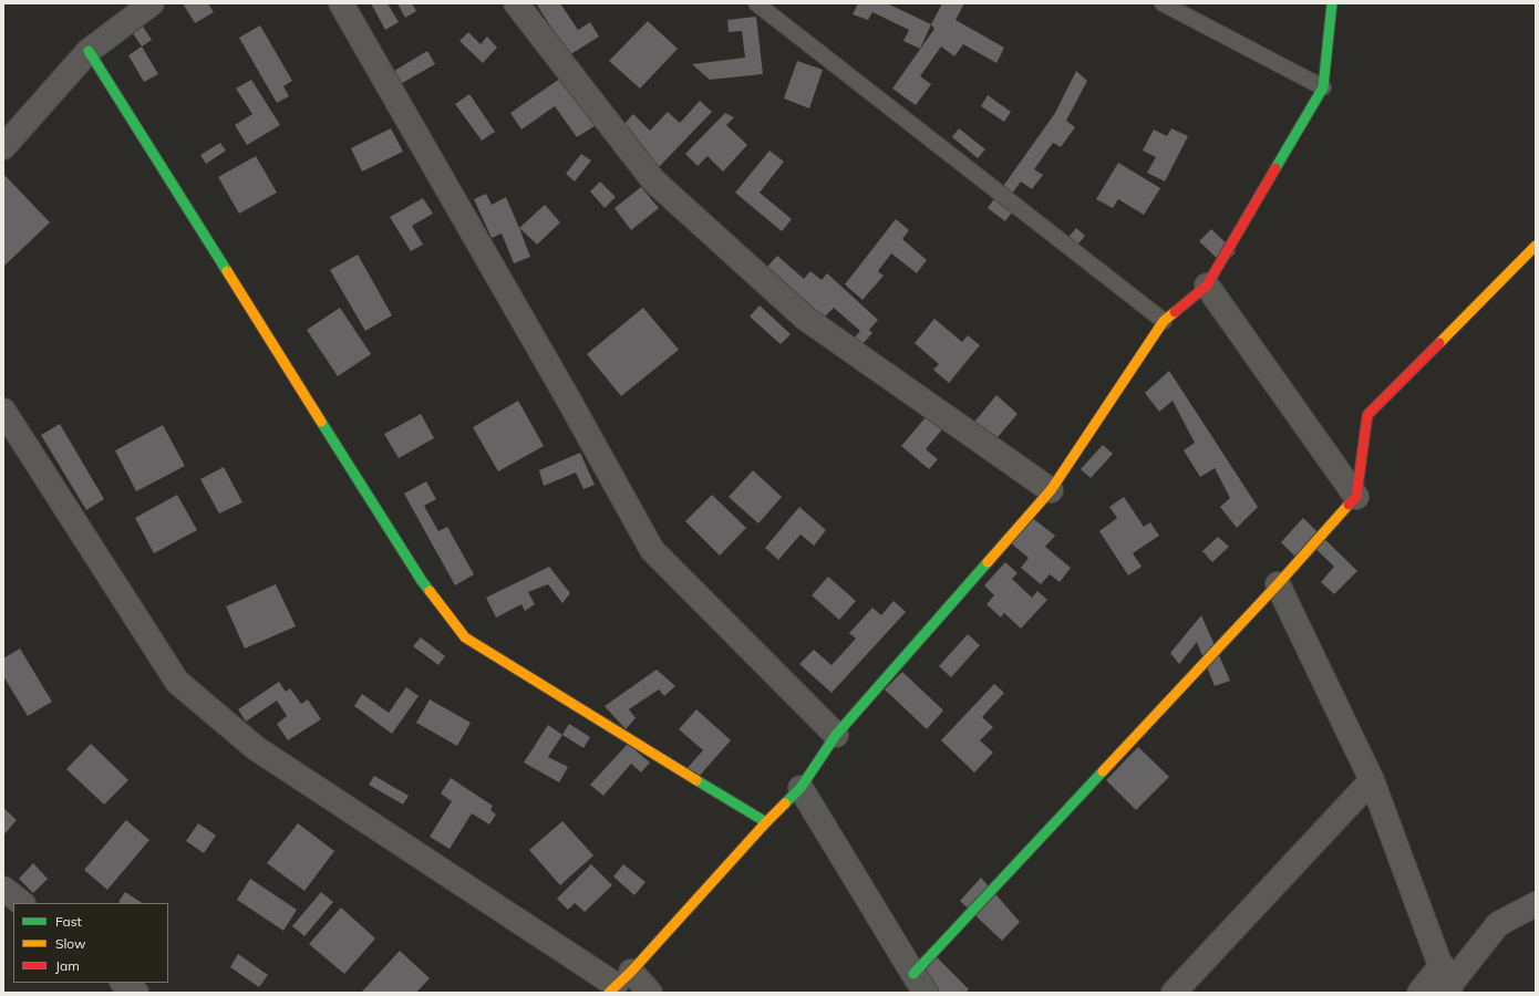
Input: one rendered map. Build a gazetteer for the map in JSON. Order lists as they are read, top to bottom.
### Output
{
  "legend": ["Fast", "Slow", "Jam"]
}
